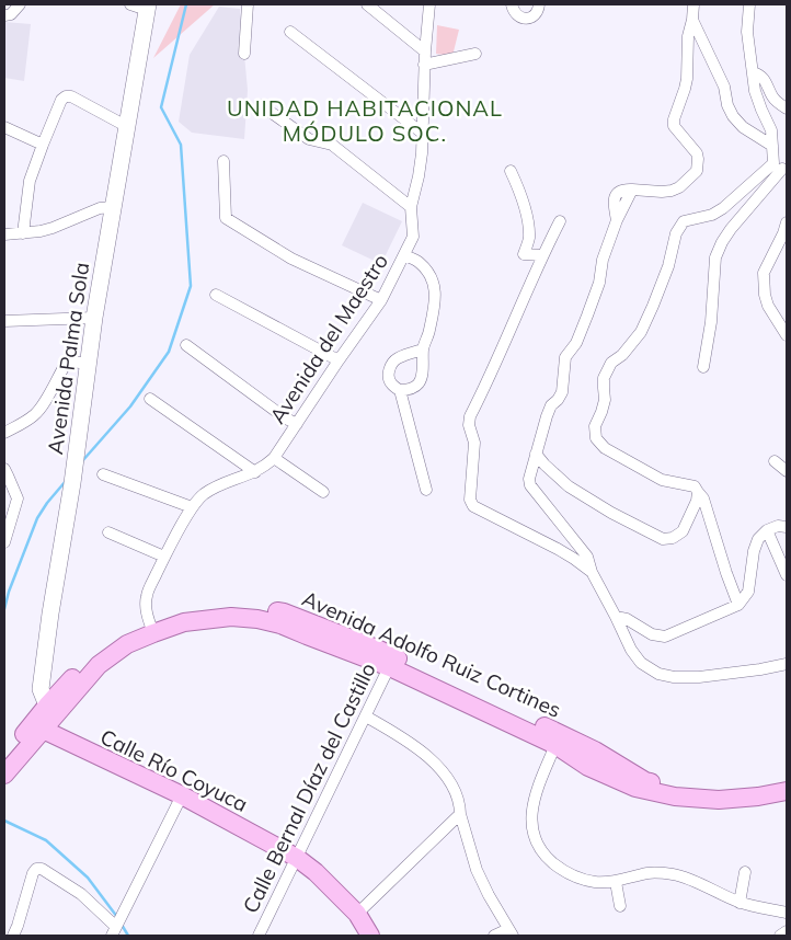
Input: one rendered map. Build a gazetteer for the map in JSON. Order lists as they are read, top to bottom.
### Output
{
  "streets": {
    "main road": ["Avenida Adolfo Ruiz Cortines", "Calle Río Coyuca"],
    "street": ["Avenida del Maestro", "Avenida Palma Sola", "Calle Bernal Díaz del Castillo"]
  },
  "crossings": [
    ["Avenida del Maestro", "Avenida Adolfo Ruiz Cortines"],
    ["Avenida Palma Sola", "Avenida Adolfo Ruiz Cortines"],
    ["Avenida Adolfo Ruiz Cortines", "Calle Río Coyuca"],
    ["Avenida Adolfo Ruiz Cortines", "Calle Bernal Díaz del Castillo"],
    ["Calle Río Coyuca", "Calle Bernal Díaz del Castillo"]
  ],
  "districts": ["UNIDAD HABITACIONAL MÓDULO SOC."]
}
